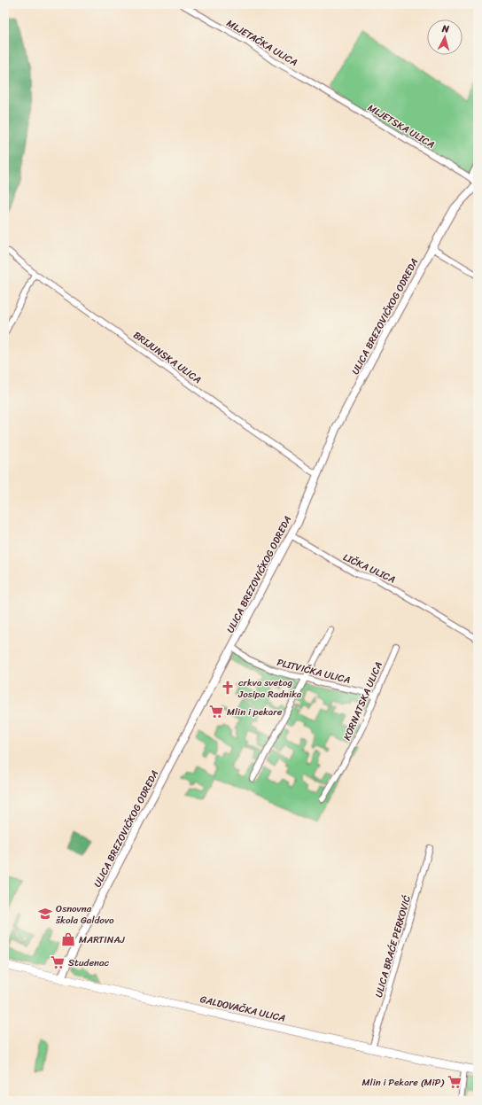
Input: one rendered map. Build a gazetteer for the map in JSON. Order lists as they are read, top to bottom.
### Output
{
  "streets": {
    "main road": ["ULICA BREZOVIČKOG ODREDA", "GALDOVAČKA ULICA"],
    "street": [
      "MLJETAČKA ULICA",
      "MLJETSKA ULICA",
      "BRIJUNSKA ULICA",
      "LIČKA ULICA",
      "PLITVIČKA ULICA",
      "KORNATSKA ULICA",
      "ULICA BRAĆE PERKOVIĆ"
    ]
  },
  "crossings": [
    ["MLJETAČKA ULICA", "MLJETSKA ULICA"],
    ["MLJETSKA ULICA", "ULICA BREZOVIČKOG ODREDA"],
    ["ULICA BREZOVIČKOG ODREDA", "BRIJUNSKA ULICA"],
    ["ULICA BREZOVIČKOG ODREDA", "LIČKA ULICA"],
    ["ULICA BREZOVIČKOG ODREDA", "PLITVIČKA ULICA"],
    ["ULICA BREZOVIČKOG ODREDA", "GALDOVAČKA ULICA"],
    ["PLITVIČKA ULICA", "KORNATSKA ULICA"],
    ["ULICA BRAĆE PERKOVIĆ", "GALDOVAČKA ULICA"]
  ],
  "places": {
    "church": ["crkva svetog Josipa Radnika"],
    "supermarket": ["Mlin i pekare", "Studenac", "Mlin i Pekare (MiP)"],
    "school or university": ["Osnovna škola Galdovo"],
    "shop": ["MARTINAJ"]
  },
  "north": "top"
}
